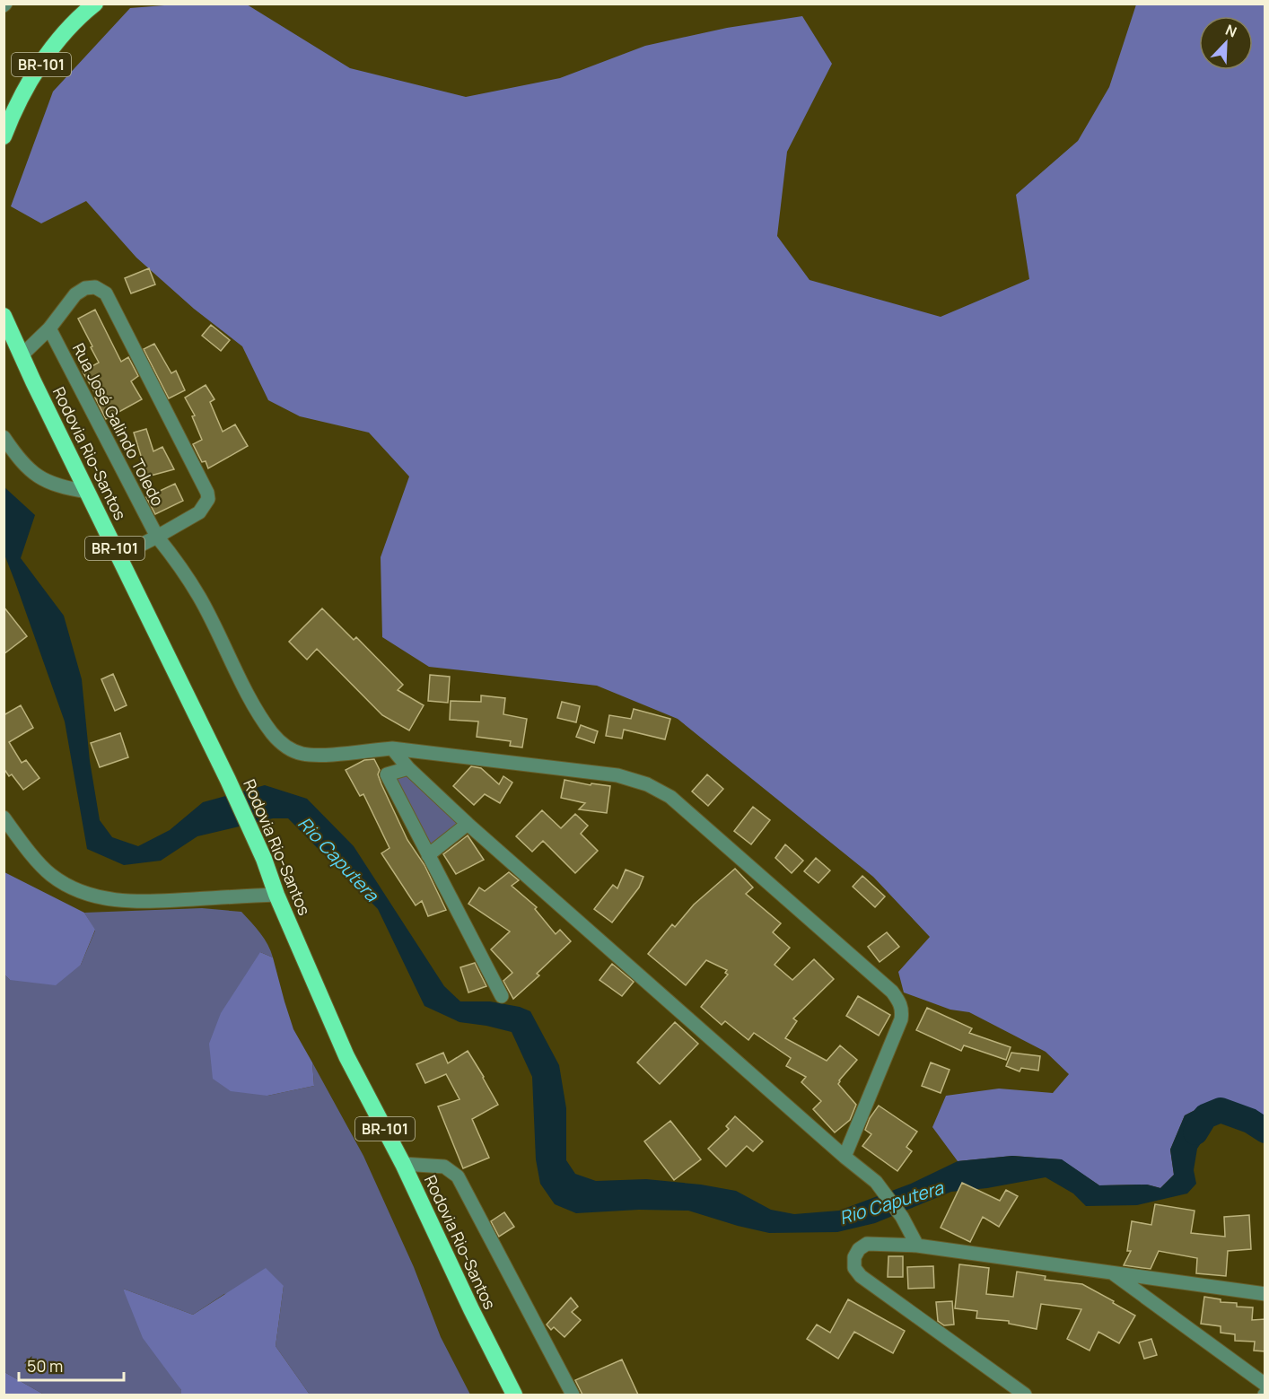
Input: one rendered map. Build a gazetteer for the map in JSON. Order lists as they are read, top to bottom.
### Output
{
  "streets": {
    "highway": ["BR-101", "Rodovia Rio-Santos"],
    "street": ["Rua José Galindo Toledo"]
  },
  "water": ["Rio Caputera"],
  "scale_bar": "50 m",
  "north": "top right"
}
